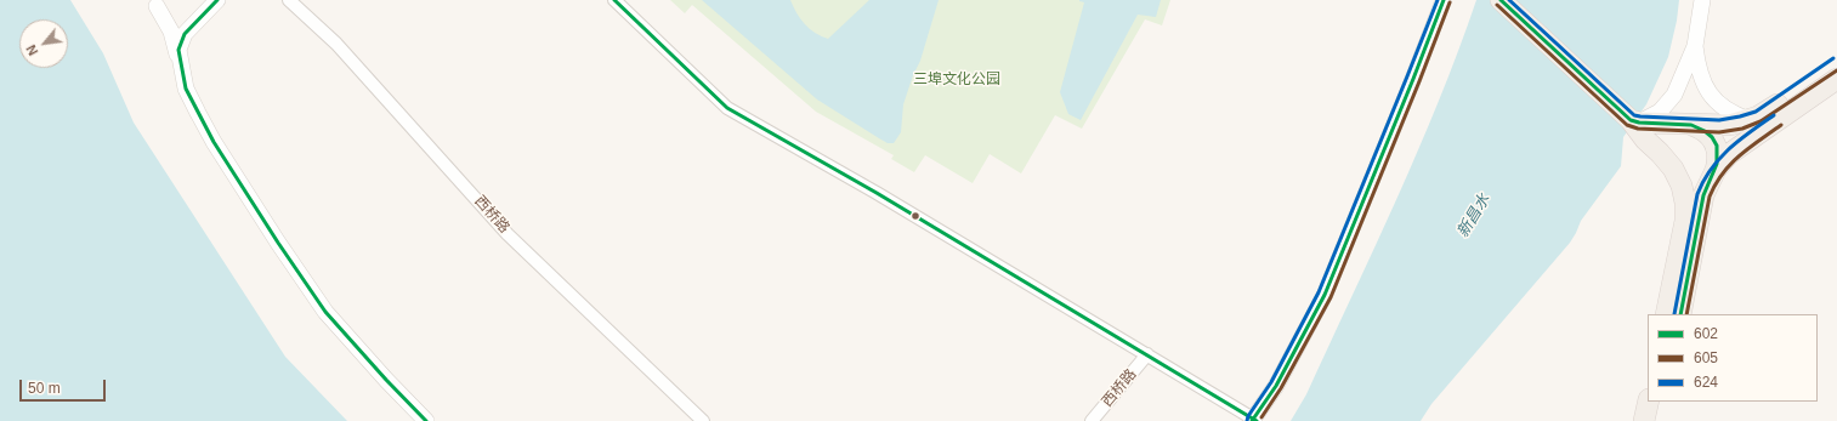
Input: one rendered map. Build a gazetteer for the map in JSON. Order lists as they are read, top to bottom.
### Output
{
  "streets": {
    "street": ["西桥路"]
  },
  "water": ["新昌水"],
  "parks": ["三埠文化公园"],
  "lines": ["transit line 602", "transit line 624", "transit line 605"],
  "legend": ["602", "605", "624"],
  "scale_bar": "50 m",
  "north": "bottom left"
}
